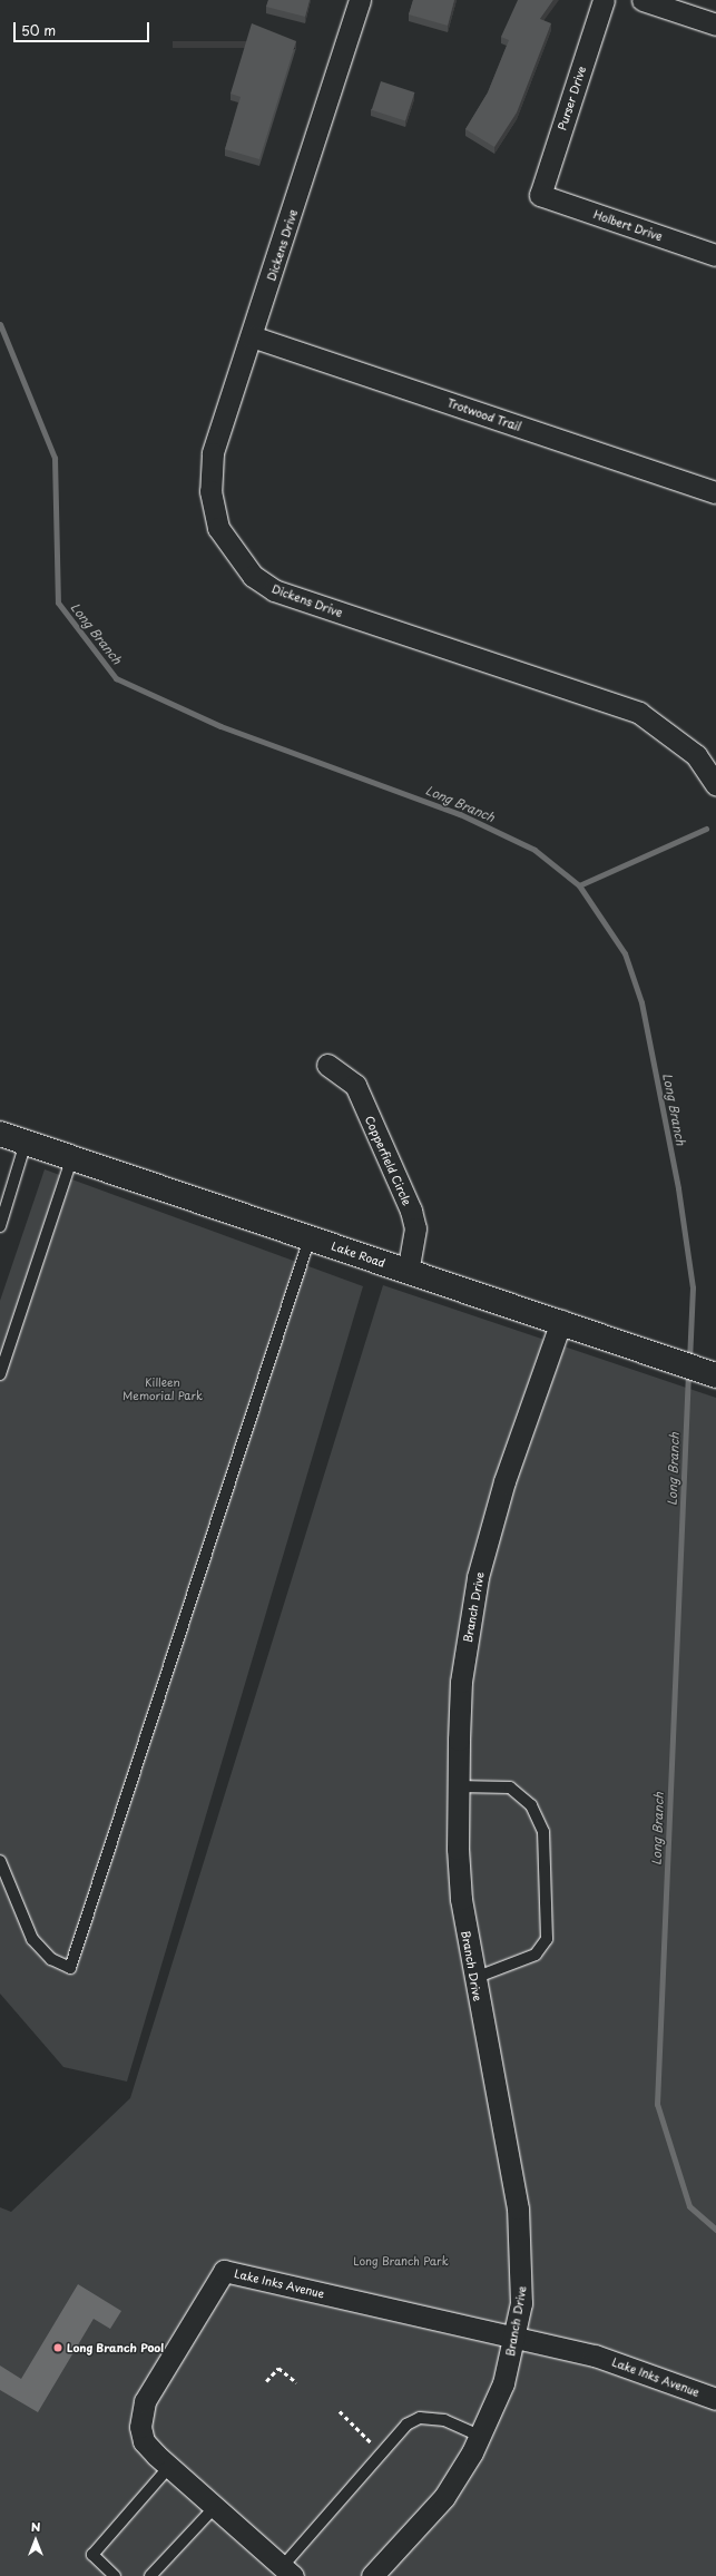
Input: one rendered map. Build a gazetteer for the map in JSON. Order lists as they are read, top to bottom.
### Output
{
  "streets": {
    "street": [
      "Purser Drive",
      "Holbert Drive",
      "Dickens Drive",
      "Trotwood Trail",
      "Copperfield Circle",
      "Lake Road",
      "Branch Drive",
      "Lake Inks Avenue"
    ]
  },
  "crossings": [
    ["Purser Drive", "Holbert Drive"],
    ["Dickens Drive", "Trotwood Trail"],
    ["Copperfield Circle", "Lake Road"],
    ["Lake Road", "Branch Drive"],
    ["Branch Drive", "Lake Inks Avenue"]
  ],
  "water": ["Long Branch"],
  "parks": ["Killeen Memorial Park", "Long Branch Park"],
  "places": ["Long Branch Pool"],
  "scale_bar": "50 m",
  "north": "top"
}
